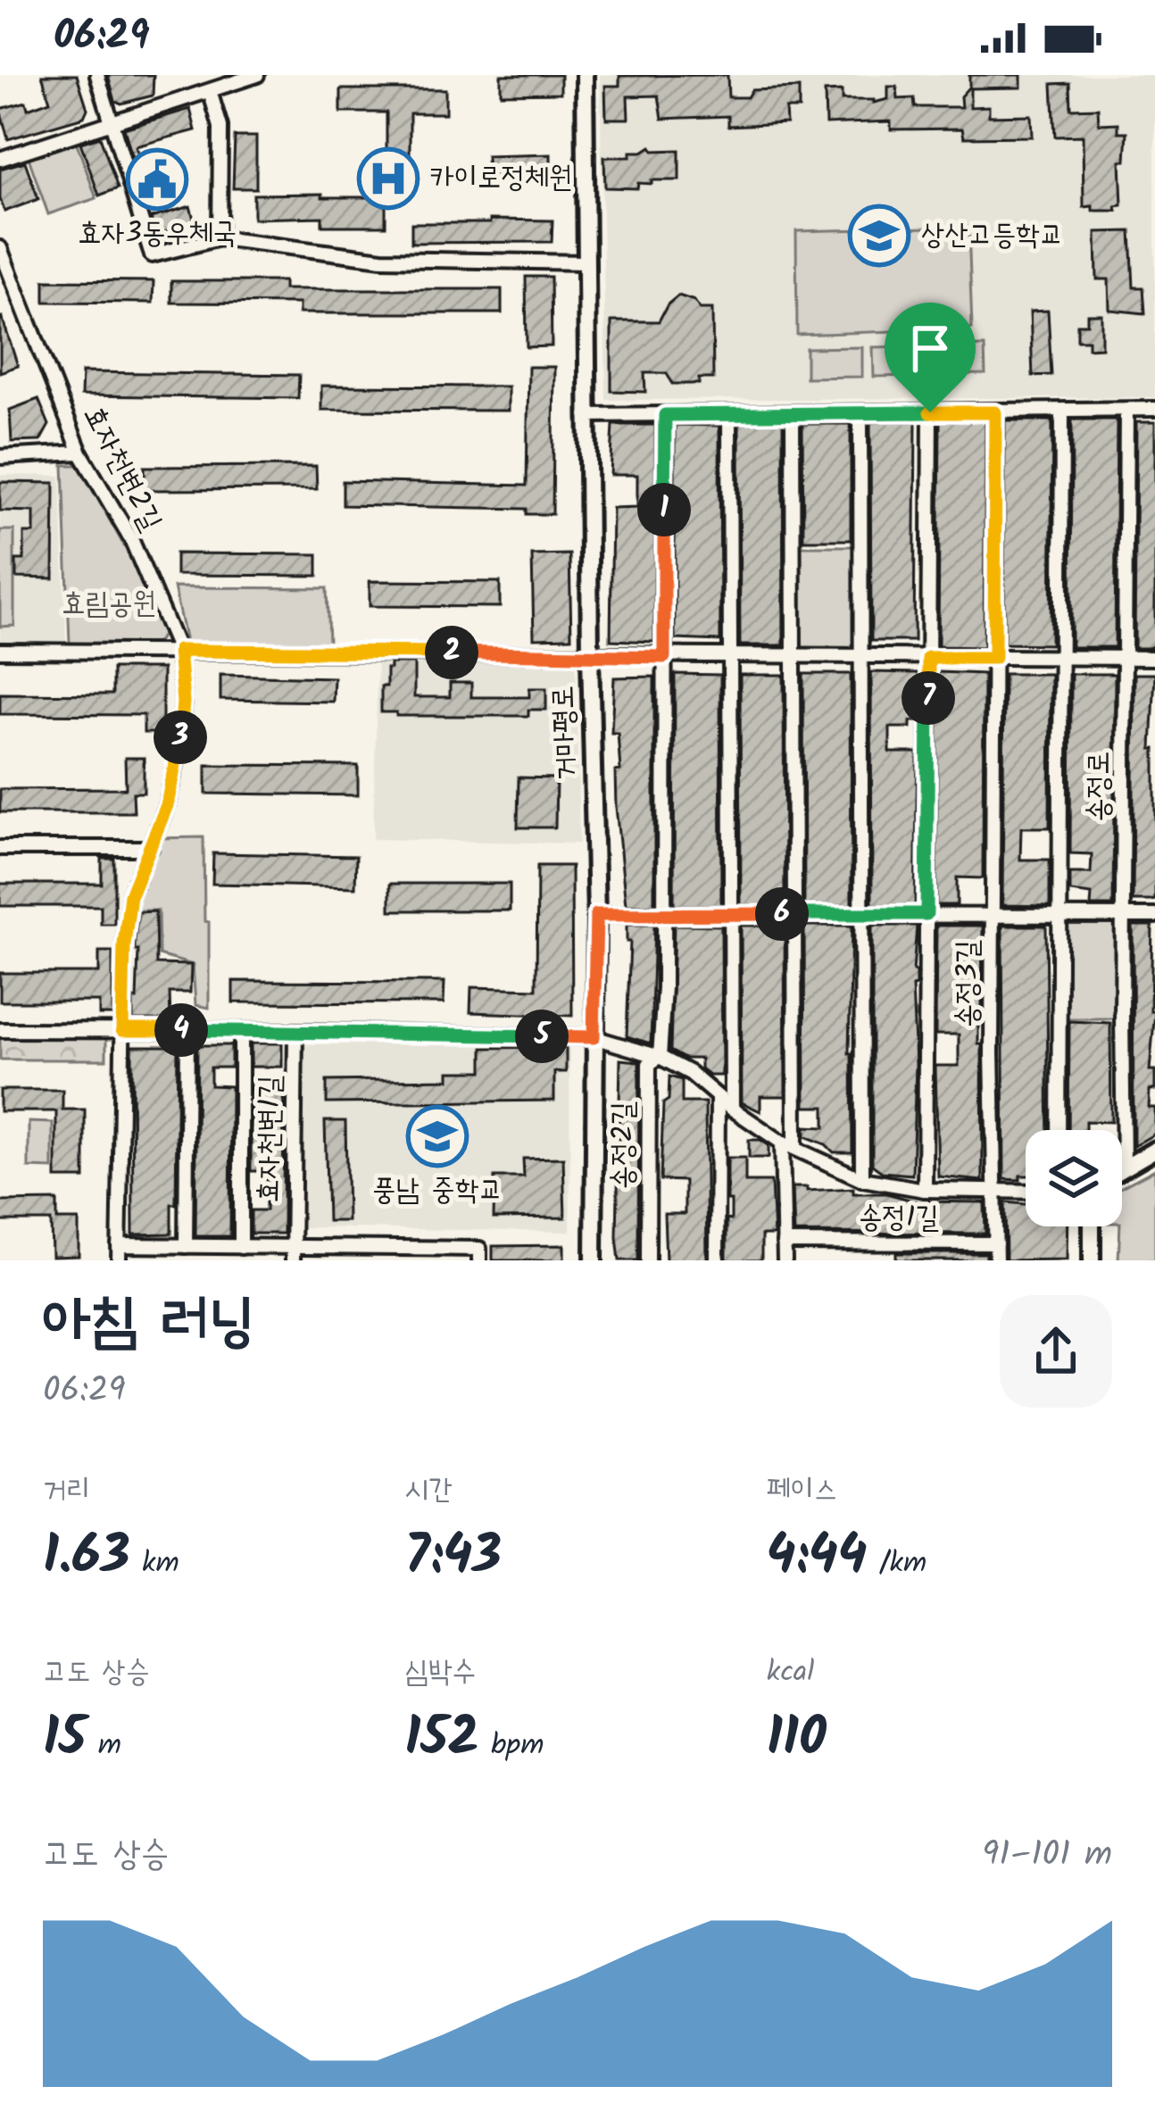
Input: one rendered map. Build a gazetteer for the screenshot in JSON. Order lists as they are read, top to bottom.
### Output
{
  "streets": {
    "street": [
      "효자천변2길",
      "거마평로",
      "송정로",
      "송정3길",
      "효자천변1길",
      "송정2길",
      "송정1길"
    ]
  },
  "crossings": [
    ["거마평로", "송정3길"],
    ["거마평로", "효자천변1길"],
    ["송정로", "송정3길"],
    ["송정3길", "송정2길"]
  ],
  "parks": ["효림공원"],
  "places": {
    "hospital": ["카이로정체원"],
    "public building": ["효자3동우체국"],
    "school or university": ["상산고등학교", "풍남 중학교"]
  },
  "page": {
    "status": "06:29",
    "pins": [
      "1",
      "2",
      "7",
      "3",
      "6",
      "4",
      "5"
    ],
    "heading": ["아침 러닝", "06:29"],
    "stats": [
      ["거리", "1.63 km"],
      ["시간", "7:43"],
      ["페이스", "4:44 /km"],
      ["고도 상승", "15 m"],
      ["심박수", "152 bpm"],
      ["kcal", "110"]
    ],
    "chart": ["고도 상승", "91–101 m"]
  }
}
